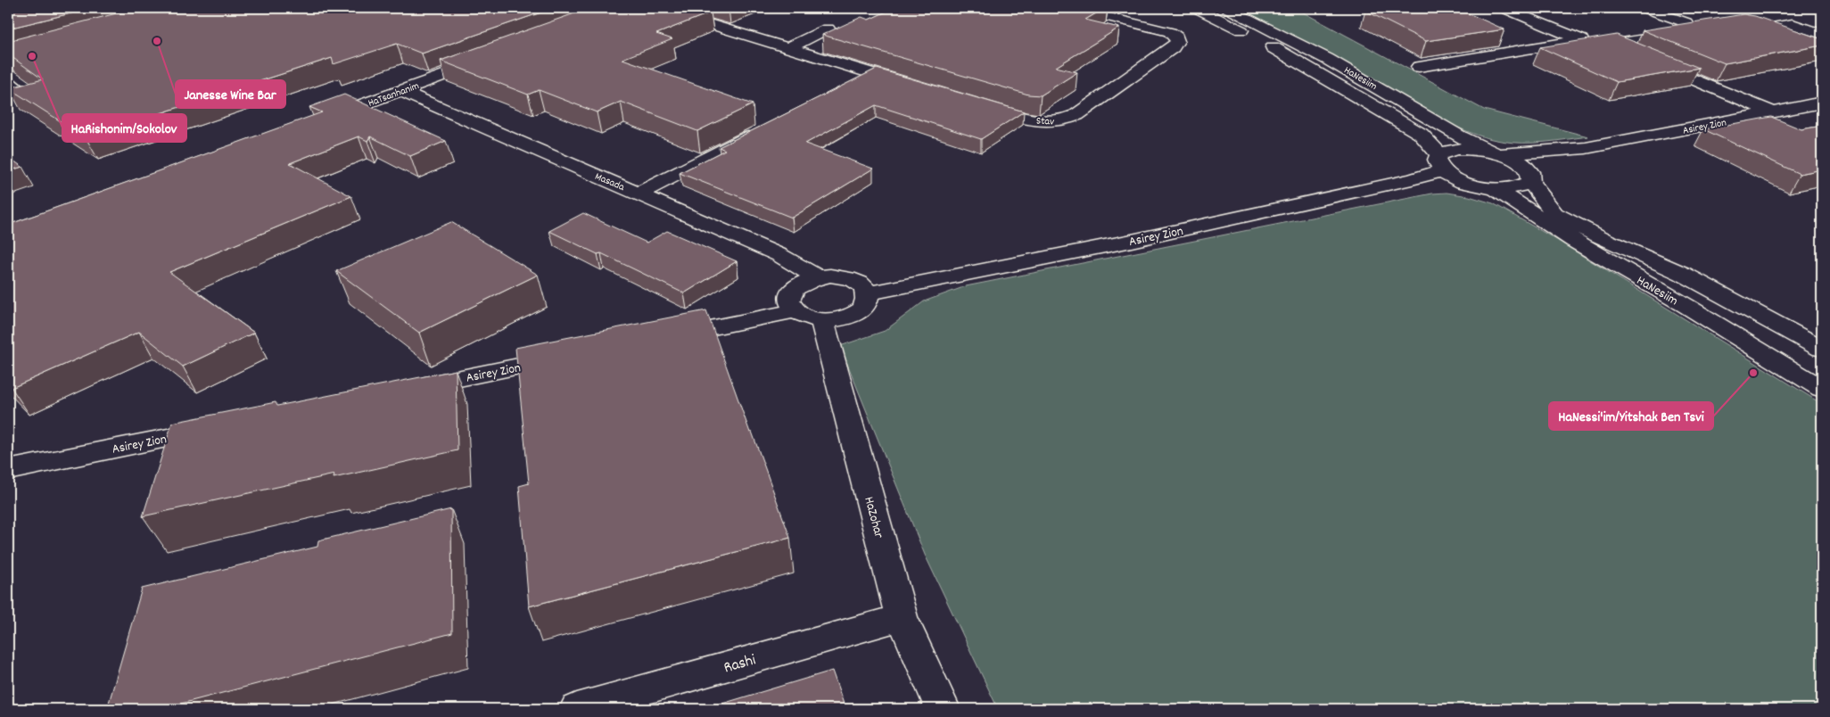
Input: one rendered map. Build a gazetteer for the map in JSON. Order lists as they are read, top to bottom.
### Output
{
  "streets": {
    "street": [
      "HaNesiim",
      "HaTsanhanim",
      "Stav",
      "Asirey Zion",
      "Masada",
      "HaZohar",
      "Rashi"
    ]
  },
  "crossings": [
    ["HaNesiim", "Asirey Zion"],
    ["HaTsanhanim", "Masada"],
    ["Asirey Zion", "Masada"],
    ["Asirey Zion", "HaZohar"],
    ["Masada", "HaZohar"],
    ["HaZohar", "Rashi"]
  ],
  "places": ["Janesse Wine Bar", "HaRishonim/Sokolov", "HaNessi'im/Yitshak Ben Tsvi"]
}
